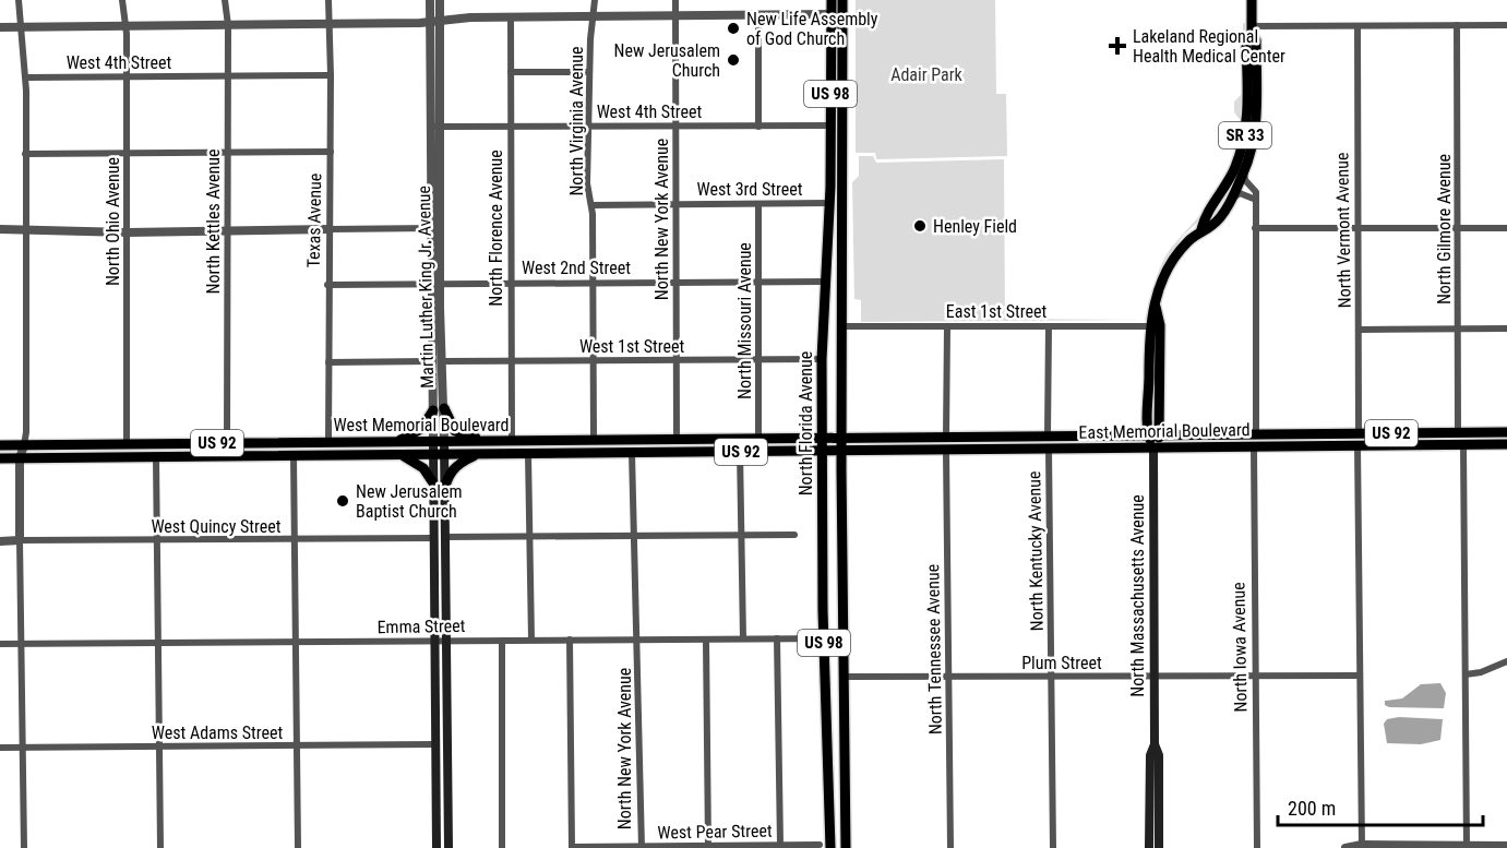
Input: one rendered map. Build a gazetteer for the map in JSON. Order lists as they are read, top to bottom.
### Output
{
  "streets": {
    "main road": [
      "US 98",
      "SR 33",
      "Martin Luther King Jr. Avenue",
      "North Florida Avenue",
      "West Memorial Boulevard",
      "East Memorial Boulevard",
      "US 92",
      "North Massachusetts Avenue"
    ],
    "street": [
      "West 4th Street",
      "North Virginia Avenue",
      "West 3rd Street",
      "North New York Avenue",
      "Texas Avenue",
      "North Ohio Avenue",
      "North Kettles Avenue",
      "North Florence Avenue",
      "North Gilmore Avenue",
      "North Vermont Avenue",
      "West 2nd Street",
      "East 1st Street",
      "North Missouri Avenue",
      "West 1st Street",
      "West Quincy Street",
      "North Kentucky Avenue",
      "Emma Street",
      "North Iowa Avenue",
      "North Tennessee Avenue",
      "Plum Street",
      "West Adams Street",
      "West Pear Street"
    ]
  },
  "crossings": [
    ["West 4th Street", "North Virginia Avenue"],
    ["West 4th Street", "North New York Avenue"],
    ["West 4th Street", "Texas Avenue"],
    ["West 4th Street", "North Ohio Avenue"],
    ["West 4th Street", "North Kettles Avenue"],
    ["West 4th Street", "North Florence Avenue"],
    ["West 4th Street", "Martin Luther King Jr. Avenue"],
    ["West 4th Street", "North Florida Avenue"],
    ["North Virginia Avenue", "West 3rd Street"],
    ["North Virginia Avenue", "West 2nd Street"],
    ["North Virginia Avenue", "West 1st Street"],
    ["North Virginia Avenue", "West Memorial Boulevard"],
    ["SR 33", "East 1st Street"],
    ["SR 33", "East Memorial Boulevard"],
    ["SR 33", "North Massachusetts Avenue"],
    ["West 3rd Street", "North New York Avenue"],
    ["West 3rd Street", "North Missouri Avenue"],
    ["West 3rd Street", "North Florida Avenue"],
    ["North New York Avenue", "West 2nd Street"],
    ["North New York Avenue", "West 1st Street"],
    ["North New York Avenue", "West Memorial Boulevard"],
    ["North New York Avenue", "Emma Street"],
    ["North New York Avenue", "West Pear Street"],
    ["Texas Avenue", "West 2nd Street"],
    ["Texas Avenue", "West Memorial Boulevard"],
    ["North Ohio Avenue", "West Memorial Boulevard"],
    ["North Kettles Avenue", "West Memorial Boulevard"],
    ["North Florence Avenue", "West 2nd Street"],
    ["North Florence Avenue", "West 1st Street"],
    ["North Florence Avenue", "West Memorial Boulevard"],
    ["North Gilmore Avenue", "East Memorial Boulevard"],
    ["North Vermont Avenue", "East Memorial Boulevard"],
    ["West 2nd Street", "Martin Luther King Jr. Avenue"],
    ["West 2nd Street", "North Missouri Avenue"],
    ["West 2nd Street", "North Florida Avenue"],
    ["Martin Luther King Jr. Avenue", "West 1st Street"],
    ["Martin Luther King Jr. Avenue", "West Memorial Boulevard"],
    ["Martin Luther King Jr. Avenue", "West Quincy Street"],
    ["Martin Luther King Jr. Avenue", "Emma Street"],
    ["Martin Luther King Jr. Avenue", "West Adams Street"],
    ["East 1st Street", "North Florida Avenue"],
    ["North Missouri Avenue", "West 1st Street"],
    ["North Missouri Avenue", "West Memorial Boulevard"],
    ["West 1st Street", "North Florida Avenue"],
    ["North Florida Avenue", "West Memorial Boulevard"],
    ["North Florida Avenue", "East Memorial Boulevard"],
    ["North Florida Avenue", "Emma Street"],
    ["North Florida Avenue", "Plum Street"],
    ["North Florida Avenue", "West Pear Street"],
    ["West Memorial Boulevard", "East Memorial Boulevard"],
    ["East Memorial Boulevard", "North Kentucky Avenue"],
    ["East Memorial Boulevard", "North Massachusetts Avenue"],
    ["East Memorial Boulevard", "North Iowa Avenue"],
    ["East Memorial Boulevard", "North Tennessee Avenue"],
    ["North Kentucky Avenue", "Plum Street"],
    ["North Massachusetts Avenue", "Plum Street"],
    ["North Iowa Avenue", "Plum Street"],
    ["North Tennessee Avenue", "Plum Street"]
  ],
  "parks": ["Adair Park"],
  "places": {
    "other": [
      "New Life Assembly of God Church",
      "New Jerusalem Church",
      "Henley Field",
      "New Jerusalem Baptist Church"
    ],
    "health": ["Lakeland Regional Health Medical Center"]
  },
  "scale_bar": "200 m"
}
